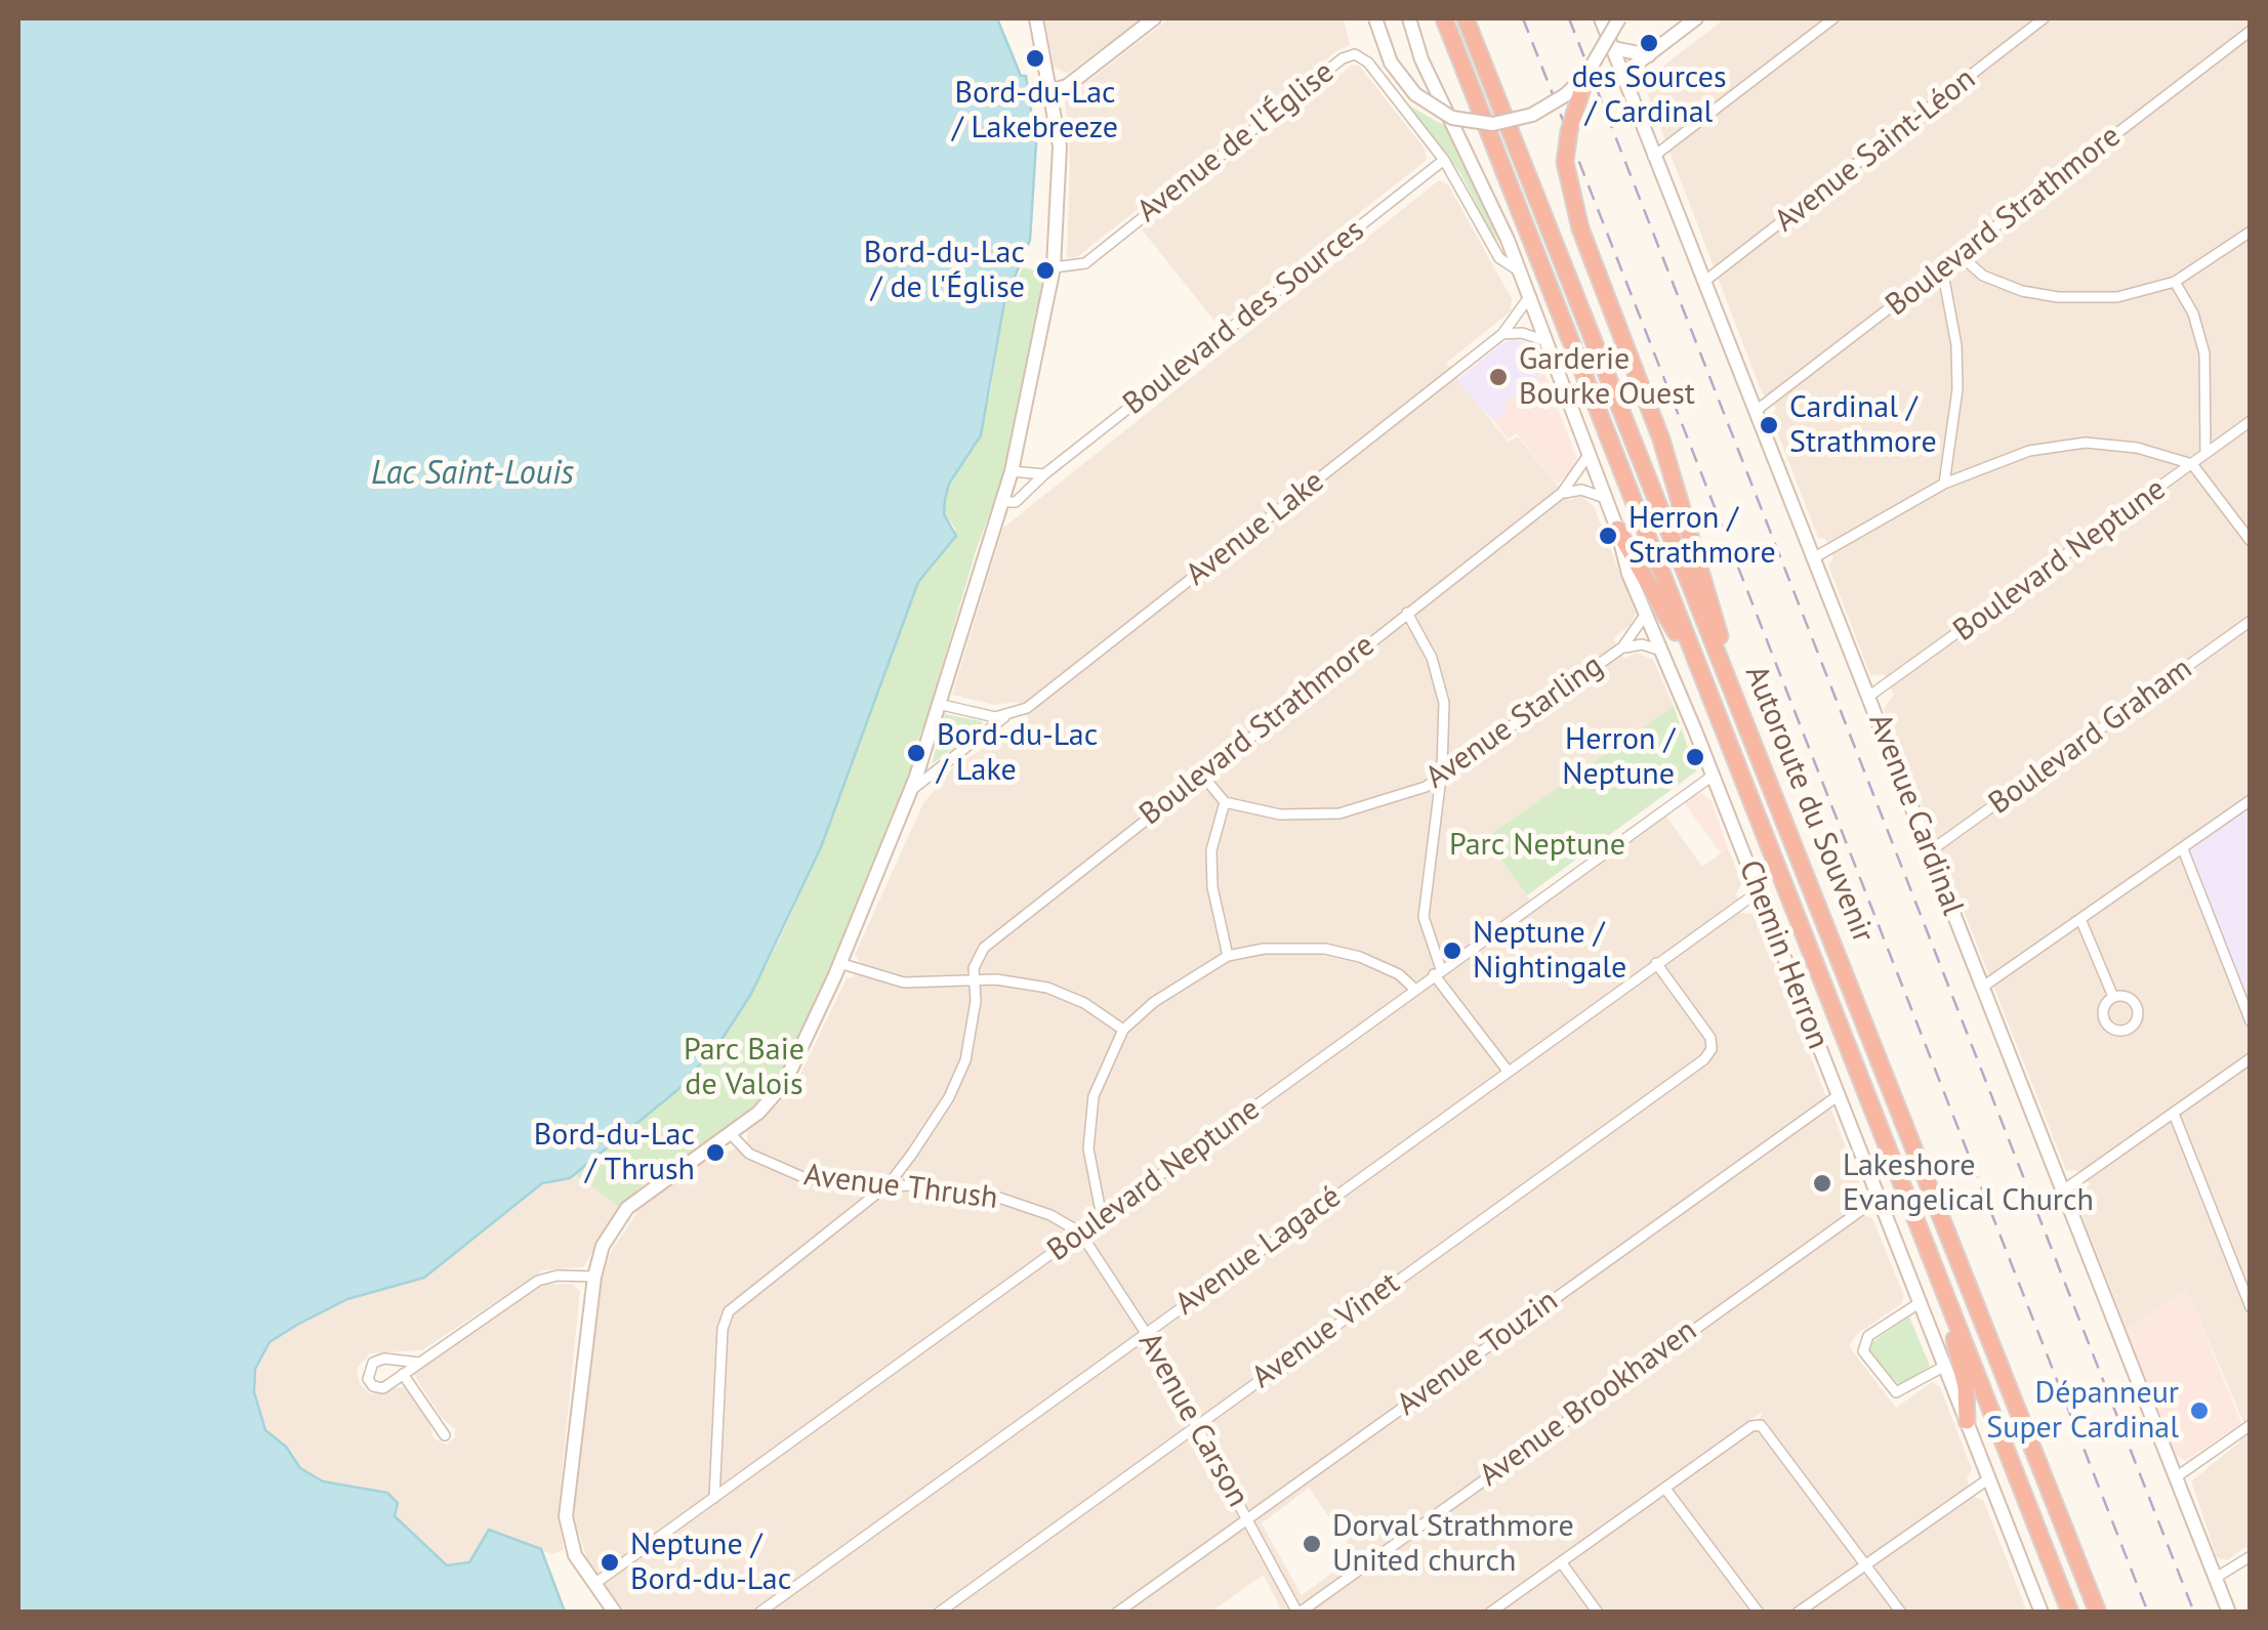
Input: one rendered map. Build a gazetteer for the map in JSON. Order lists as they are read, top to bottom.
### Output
{
  "streets": {
    "highway": ["Autoroute du Souvenir"],
    "main road": ["Avenue Cardinal", "Chemin Herron"],
    "street": [
      "Avenue de l'Église",
      "Avenue Saint-Léon",
      "Boulevard Strathmore",
      "Boulevard des Sources",
      "Avenue Lake",
      "Boulevard Neptune",
      "Avenue Starling",
      "Boulevard Graham",
      "Avenue Thrush",
      "Avenue Lagacé",
      "Avenue Vinet",
      "Avenue Touzin",
      "Avenue Brookhaven",
      "Avenue Carson"
    ]
  },
  "crossings": [
    ["Avenue de l'Église", "Boulevard des Sources"],
    ["Avenue Saint-Léon", "Avenue Cardinal"],
    ["Boulevard Strathmore", "Avenue Cardinal"],
    ["Boulevard Strathmore", "Chemin Herron"],
    ["Avenue Lake", "Chemin Herron"],
    ["Boulevard Neptune", "Avenue Cardinal"],
    ["Boulevard Neptune", "Chemin Herron"],
    ["Boulevard Neptune", "Avenue Thrush"],
    ["Boulevard Neptune", "Avenue Carson"],
    ["Avenue Starling", "Chemin Herron"],
    ["Boulevard Graham", "Avenue Cardinal"],
    ["Chemin Herron", "Avenue Lagacé"],
    ["Chemin Herron", "Avenue Touzin"],
    ["Chemin Herron", "Avenue Brookhaven"],
    ["Avenue Thrush", "Avenue Carson"],
    ["Avenue Lagacé", "Avenue Vinet"],
    ["Avenue Lagacé", "Avenue Carson"],
    ["Avenue Vinet", "Avenue Carson"],
    ["Avenue Touzin", "Avenue Carson"],
    ["Avenue Brookhaven", "Avenue Carson"]
  ],
  "water": ["Lac Saint-Louis"],
  "parks": ["Parc Neptune", "Parc Baie de Valois"],
  "places": [
    "des Sources / Cardinal",
    "Bord-du-Lac / Lakebreeze",
    "Bord-du-Lac / de l'Église",
    "Garderie Bourke Ouest",
    "Cardinal / Strathmore",
    "Herron / Strathmore",
    "Bord-du-Lac / Lake",
    "Herron / Neptune",
    "Neptune / Nightingale",
    "Bord-du-Lac / Thrush",
    "Lakeshore Evangelical Church",
    "Dépanneur Super Cardinal",
    "Dorval Strathmore United church",
    "Neptune / Bord-du-Lac"
  ]
}
